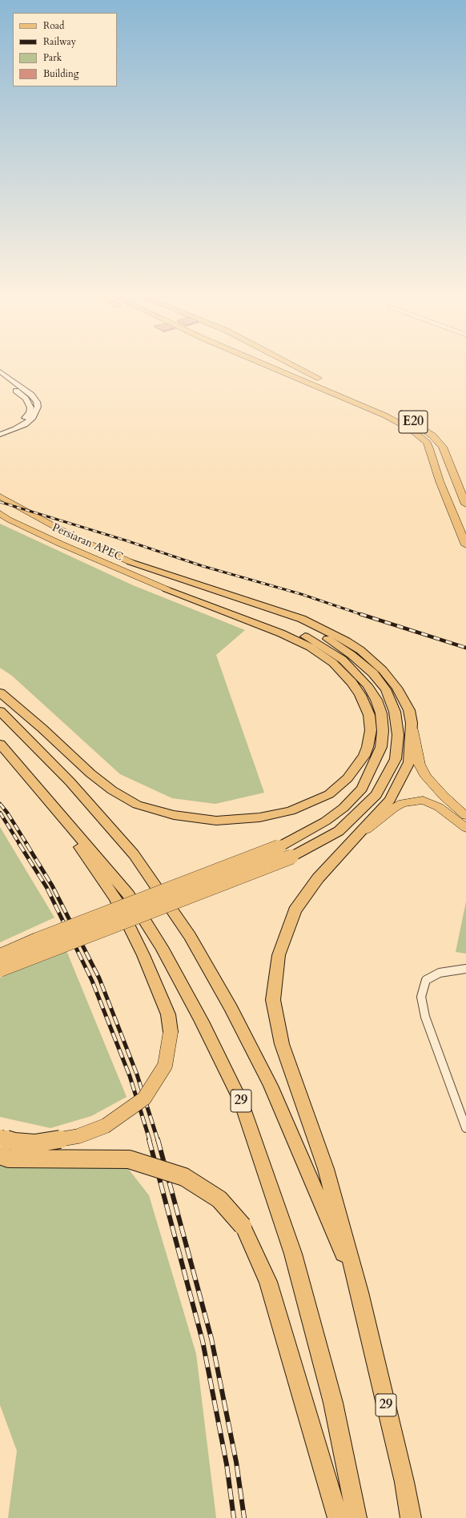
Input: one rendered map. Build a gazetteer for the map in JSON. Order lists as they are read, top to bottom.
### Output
{
  "streets": {
    "highway": ["E20", "29"],
    "main road": ["Persiaran APEC"]
  },
  "legend": [
    "Road",
    "Railway",
    "Park",
    "Building"
  ]
}
